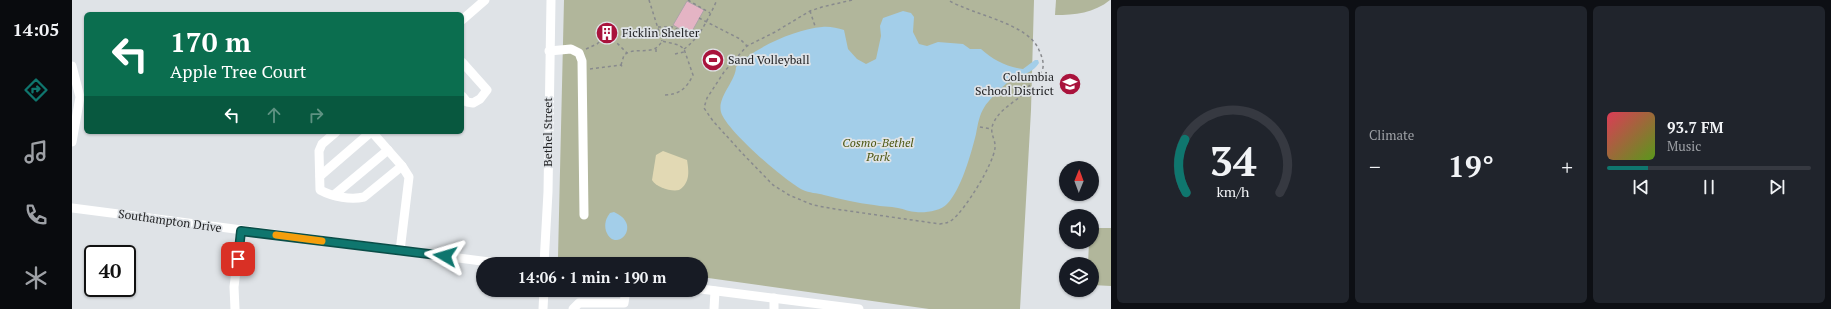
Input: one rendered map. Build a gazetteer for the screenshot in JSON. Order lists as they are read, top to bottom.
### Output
{
  "streets": {
    "street": ["Bethel Street", "Southampton Drive"]
  },
  "parks": ["Cosmo-Bethel Park"],
  "places": {
    "building": ["Ficklin Shelter"],
    "sports": ["Sand Volleyball"],
    "school or university": ["Columbia School District"]
  },
  "north": "top",
  "page": {
    "tabs": "14:05",
    "tile": "Climate",
    "turn": ["170 m", "Apple Tree Court"],
    "song": ["93.7 FM", "Music"],
    "heat": ["−", "19°", "+"],
    "limit": "40",
    "trip": "14:06 · 1 min · 190 m",
    "gauge": ["34", "km/h"]
  }
}
